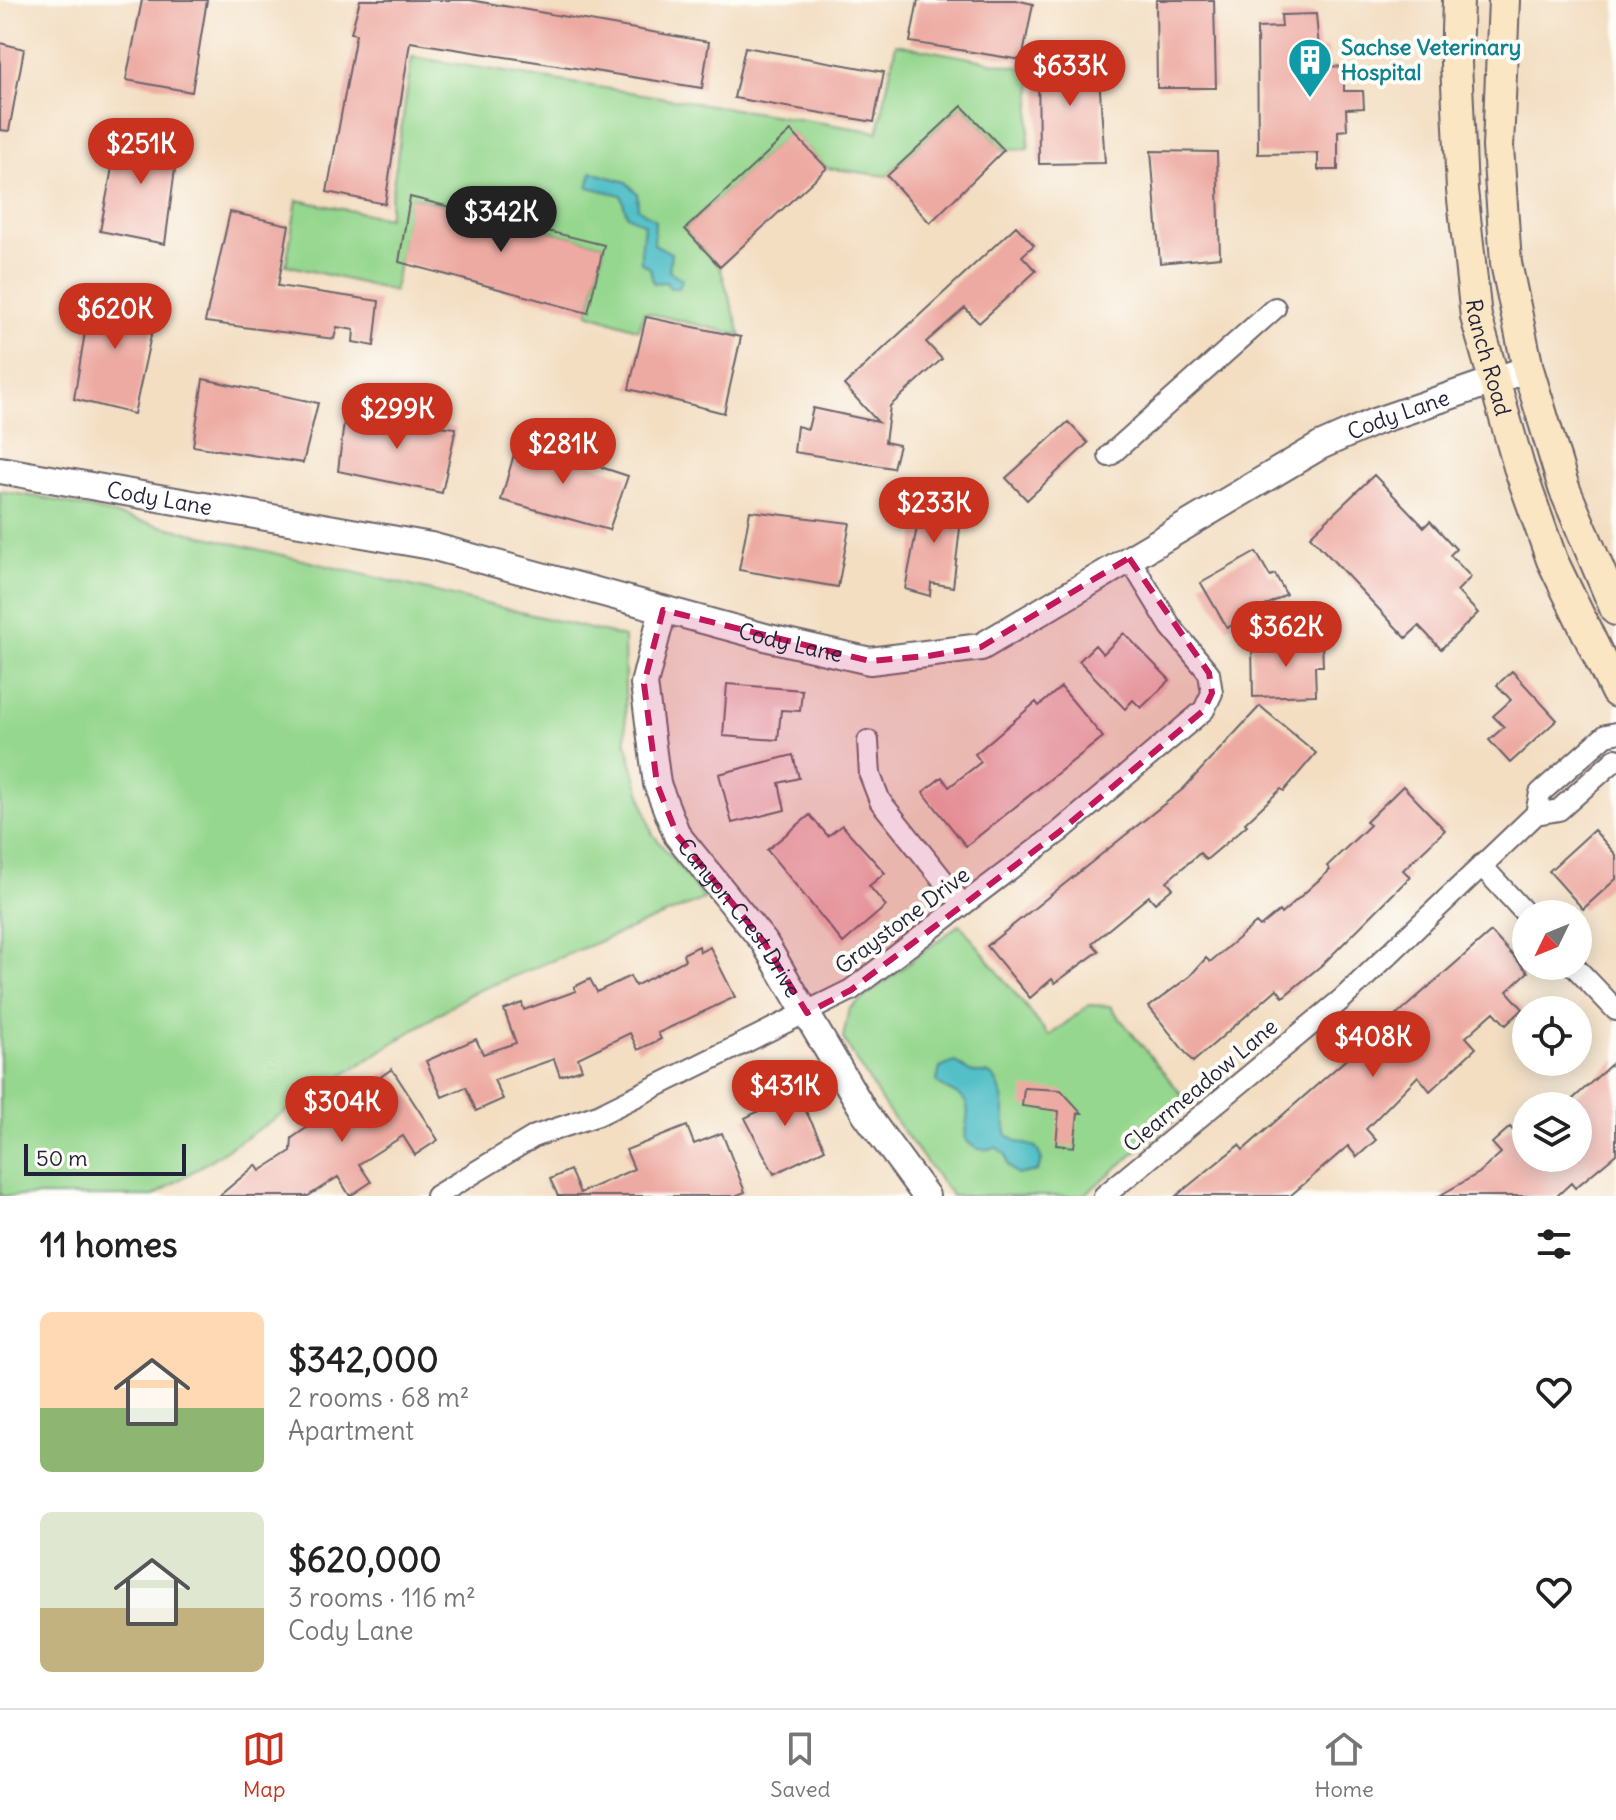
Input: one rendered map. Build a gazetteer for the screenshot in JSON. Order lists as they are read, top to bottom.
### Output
{
  "streets": {
    "main road": ["Ranch Road"],
    "street": [
      "Cody Lane",
      "Canyon Crest Drive",
      "Graystone Drive",
      "Clearmeadow Lane"
    ]
  },
  "crossings": [
    ["Ranch Road", "Cody Lane"],
    ["Cody Lane", "Canyon Crest Drive"],
    ["Cody Lane", "Graystone Drive"],
    ["Canyon Crest Drive", "Graystone Drive"]
  ],
  "places": {
    "building": ["Sachse Veterinary Hospital"]
  },
  "scale_bar": "50 m",
  "north": "bottom left",
  "page": {
    "price": [
      "$633K",
      "$251K",
      "$342K",
      "$620K",
      "$299K",
      "$281K",
      "$233K",
      "$362K",
      "$408K",
      "$431K",
      "$304K"
    ],
    "scale": "50 m",
    "heading": "11 homes",
    "list": [
      {
        "name": "$342,000",
        "note": "2 rooms · 68 m² · Apartment"
      },
      {
        "name": "$620,000",
        "note": "3 rooms · 116 m² · Cody Lane"
      }
    ],
    "tabs": ["Map", "Saved", "Home"]
  }
}
